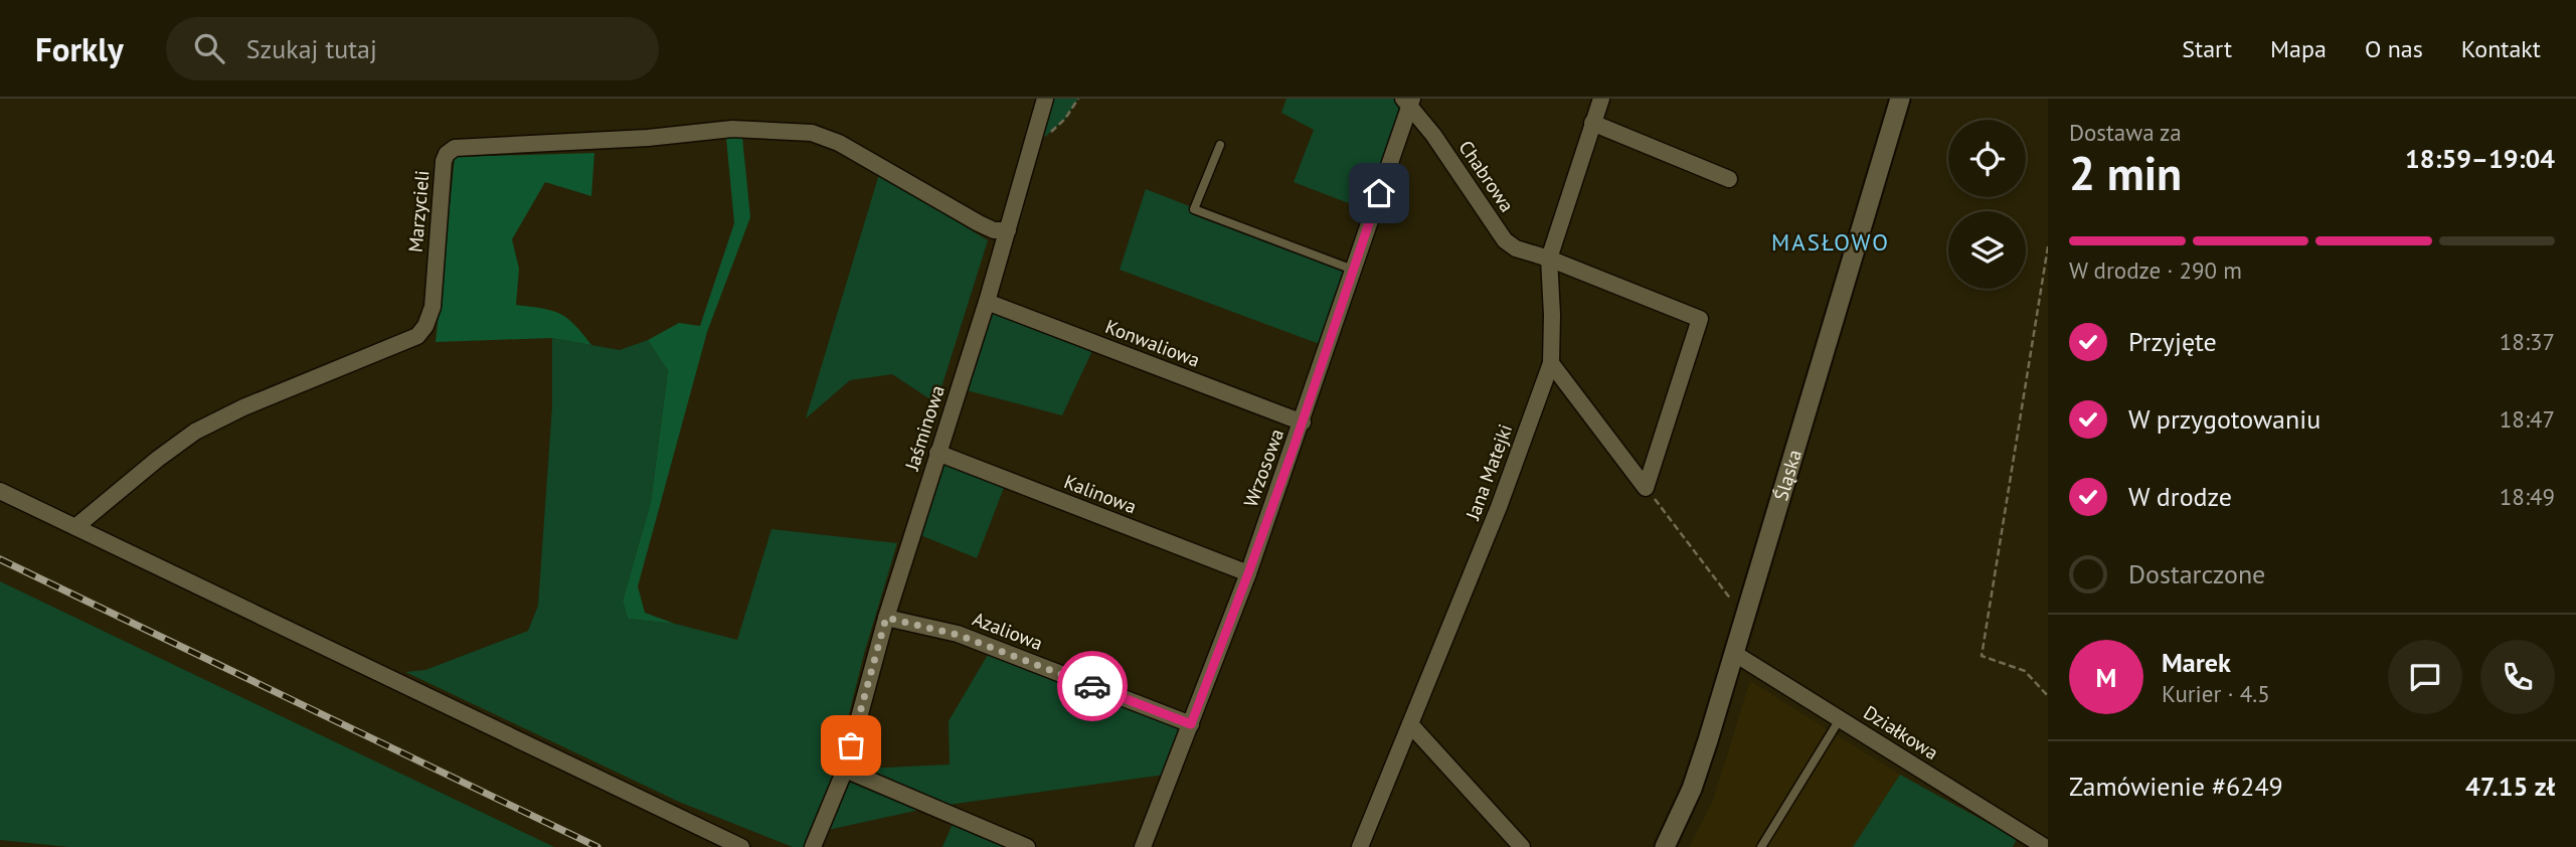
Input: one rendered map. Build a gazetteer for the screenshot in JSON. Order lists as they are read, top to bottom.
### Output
{
  "streets": {
    "street": [
      "Chabrowa",
      "Marzycieli",
      "Konwaliowa",
      "Jaśminowa",
      "Wrzosowa",
      "Jana Matejki",
      "Śląska",
      "Kalinowa",
      "Azaliowa",
      "Działkowa"
    ]
  },
  "crossings": [
    ["Chabrowa", "Wrzosowa"],
    ["Chabrowa", "Jana Matejki"],
    ["Marzycieli", "Jaśminowa"],
    ["Konwaliowa", "Jaśminowa"],
    ["Konwaliowa", "Wrzosowa"],
    ["Jaśminowa", "Kalinowa"],
    ["Jaśminowa", "Azaliowa"],
    ["Wrzosowa", "Kalinowa"],
    ["Wrzosowa", "Azaliowa"],
    ["Śląska", "Działkowa"]
  ],
  "districts": ["MASŁOWO"],
  "page": {
    "header": "Forkly",
    "search": "Szukaj tutaj",
    "nav": [
      "Start",
      "Mapa",
      "O nas",
      "Kontakt"
    ],
    "heading": ["2 min", "Dostawa za", "18:59–19:04"],
    "panel": [
      "Marek",
      "Kurier · 4.5",
      "Zamówienie #6249",
      "47.15 zł"
    ],
    "bar": "W drodze · 290 m",
    "list": [
      ["Przyjęte", "18:37"],
      ["W przygotowaniu", "18:47"],
      ["W drodze", "18:49"],
      "Dostarczone"
    ],
    "round": "M"
  }
}
